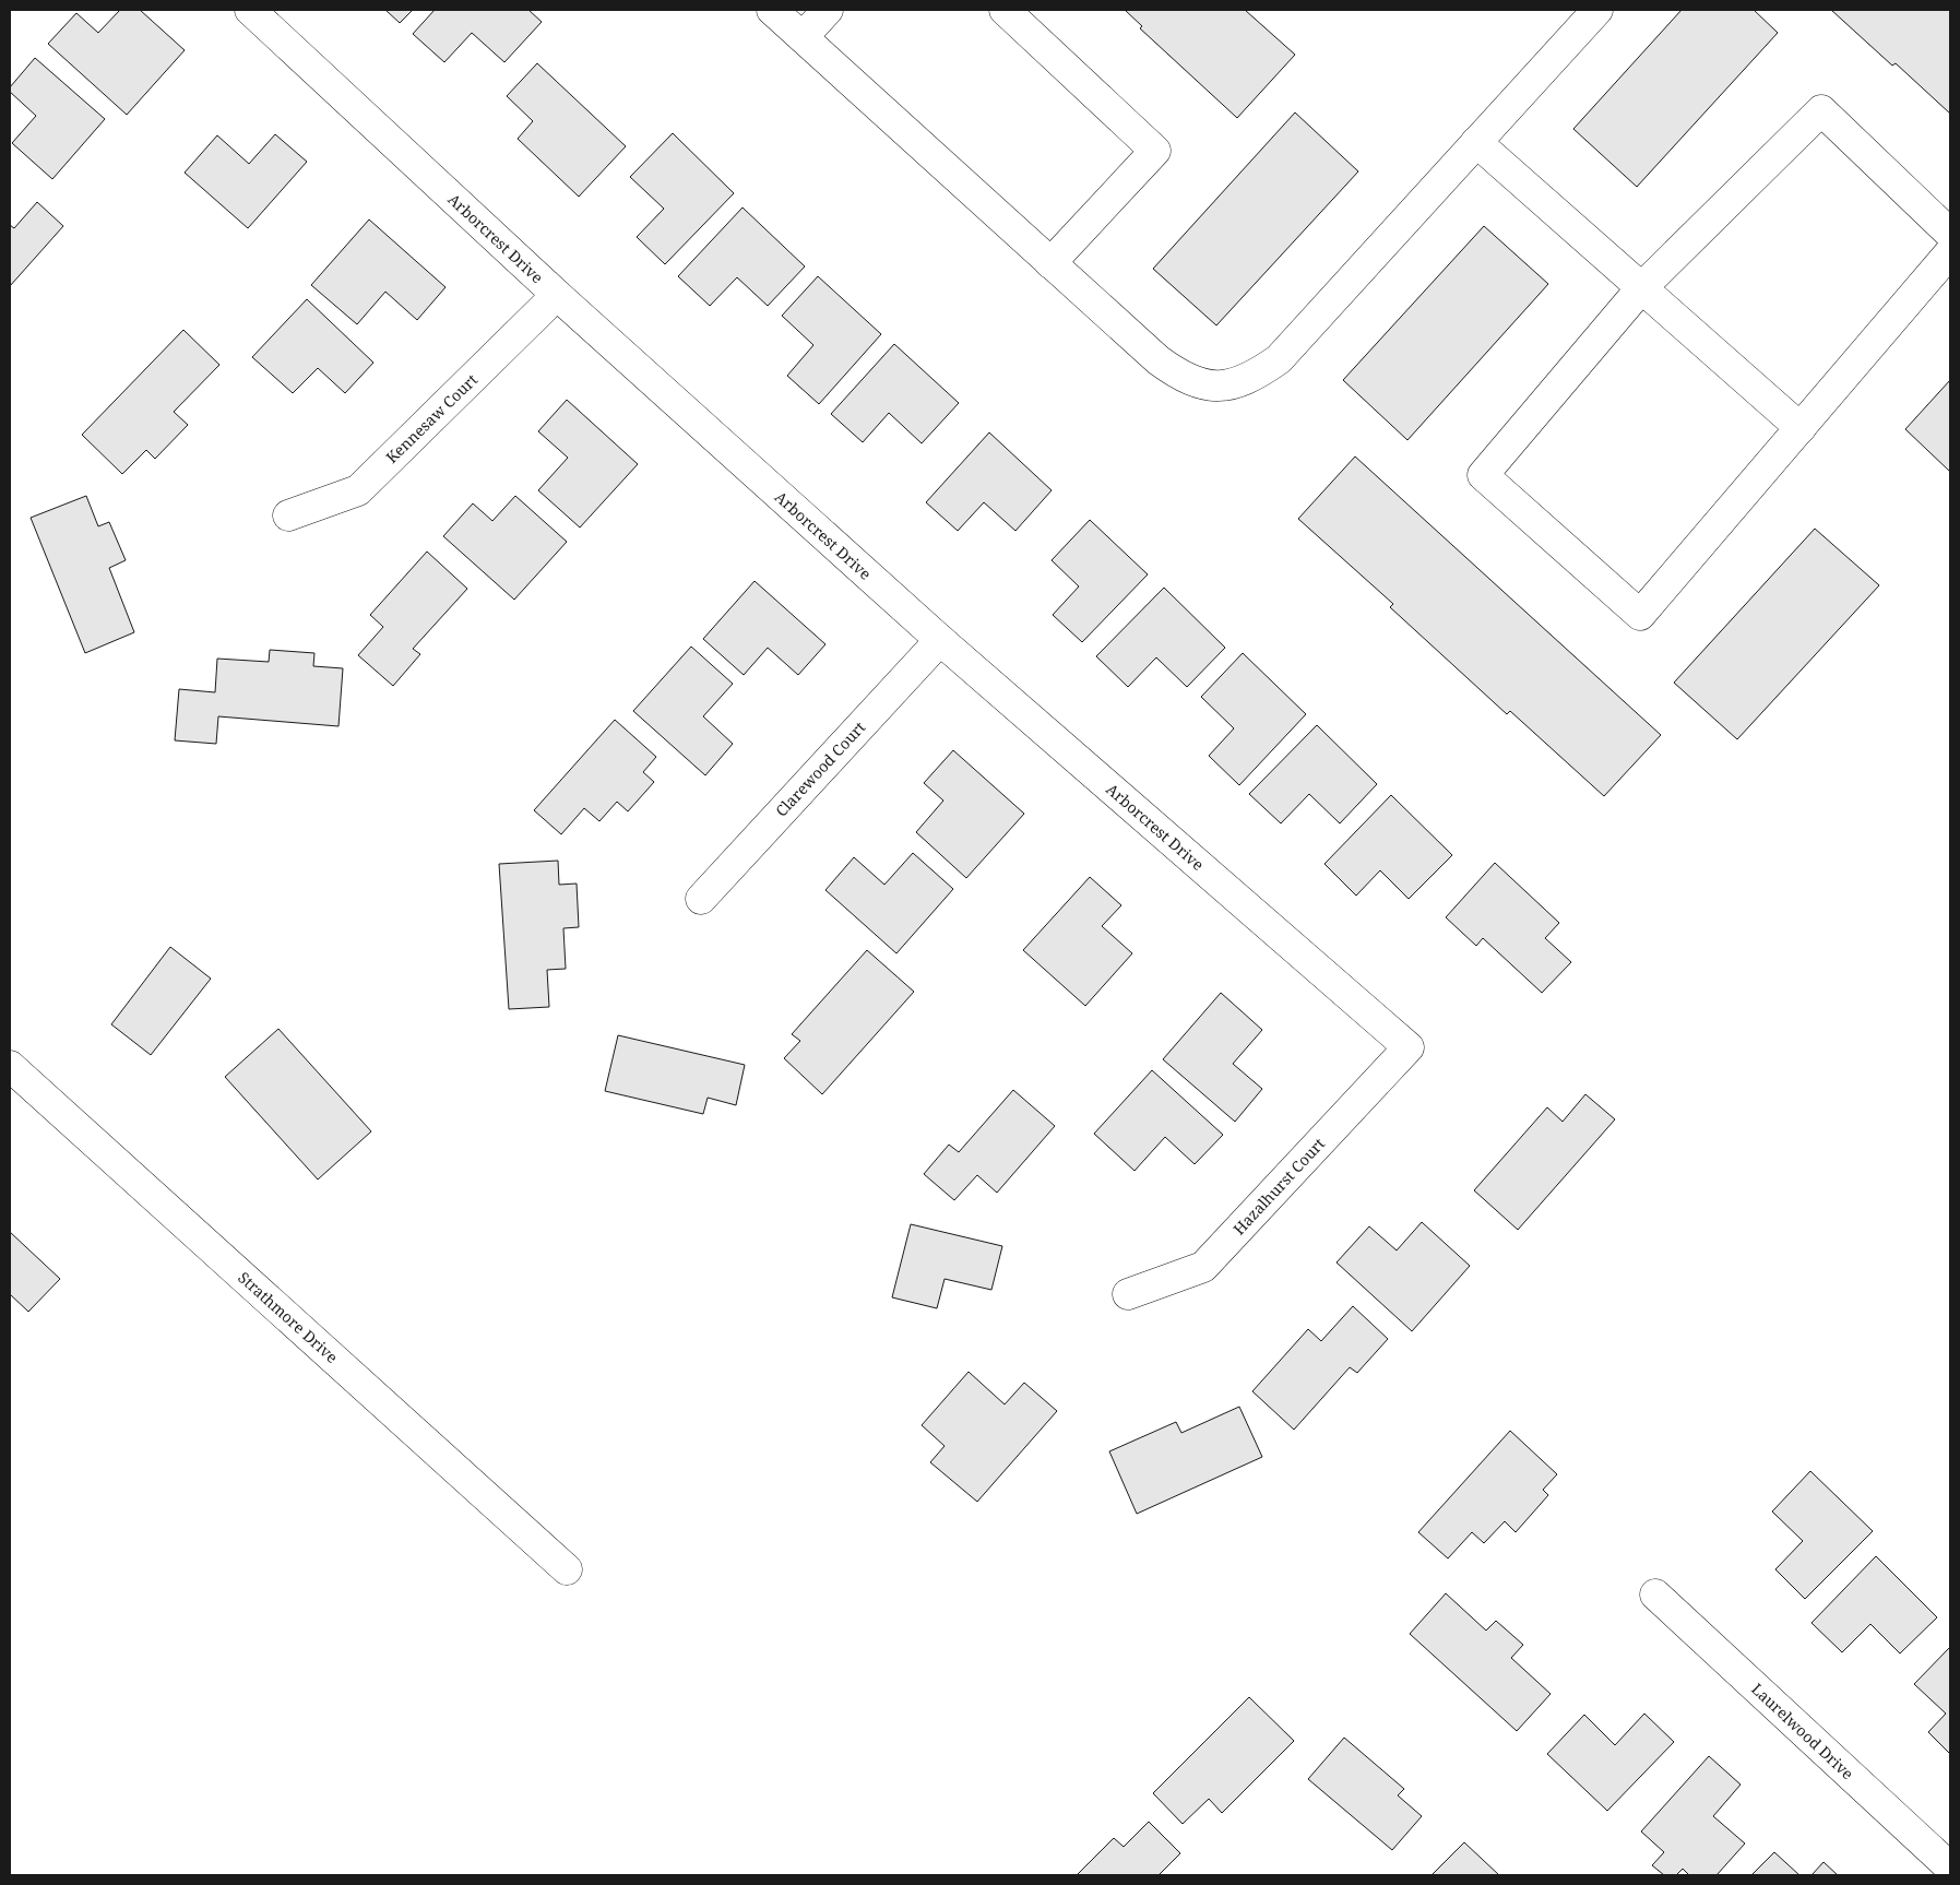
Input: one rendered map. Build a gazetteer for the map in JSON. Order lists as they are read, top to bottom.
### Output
{
  "streets": {
    "street": [
      "Arborcrest Drive",
      "Kennesaw Court",
      "Clarewood Court",
      "Hazalhurst Court",
      "Strathmore Drive",
      "Laurelwood Drive"
    ]
  },
  "crossings": [
    ["Arborcrest Drive", "Kennesaw Court"],
    ["Arborcrest Drive", "Clarewood Court"],
    ["Arborcrest Drive", "Hazalhurst Court"]
  ]
}
